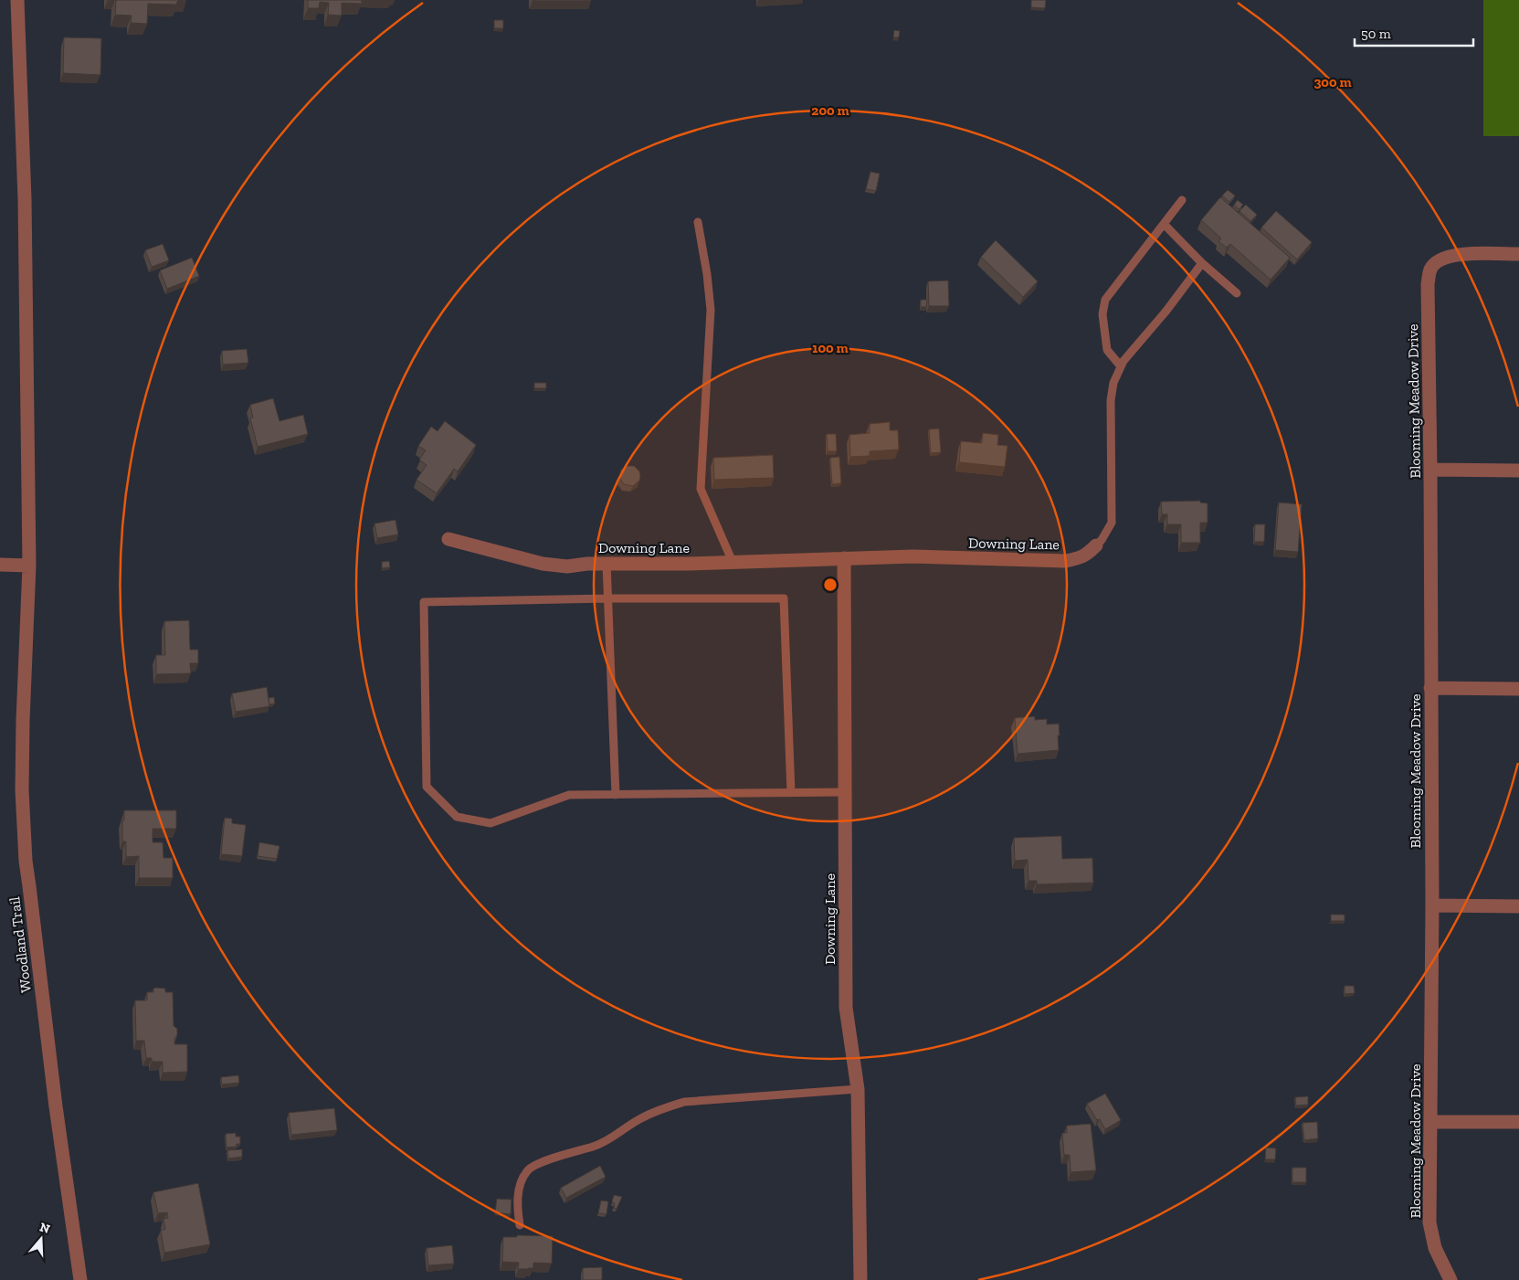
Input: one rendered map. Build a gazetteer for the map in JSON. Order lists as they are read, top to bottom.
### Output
{
  "streets": {
    "street": ["Blooming Meadow Drive", "Downing Lane", "Woodland Trail"]
  },
  "scale_bar": "50 m",
  "north": "top",
  "rings": ["300 m", "200 m", "100 m"]
}
